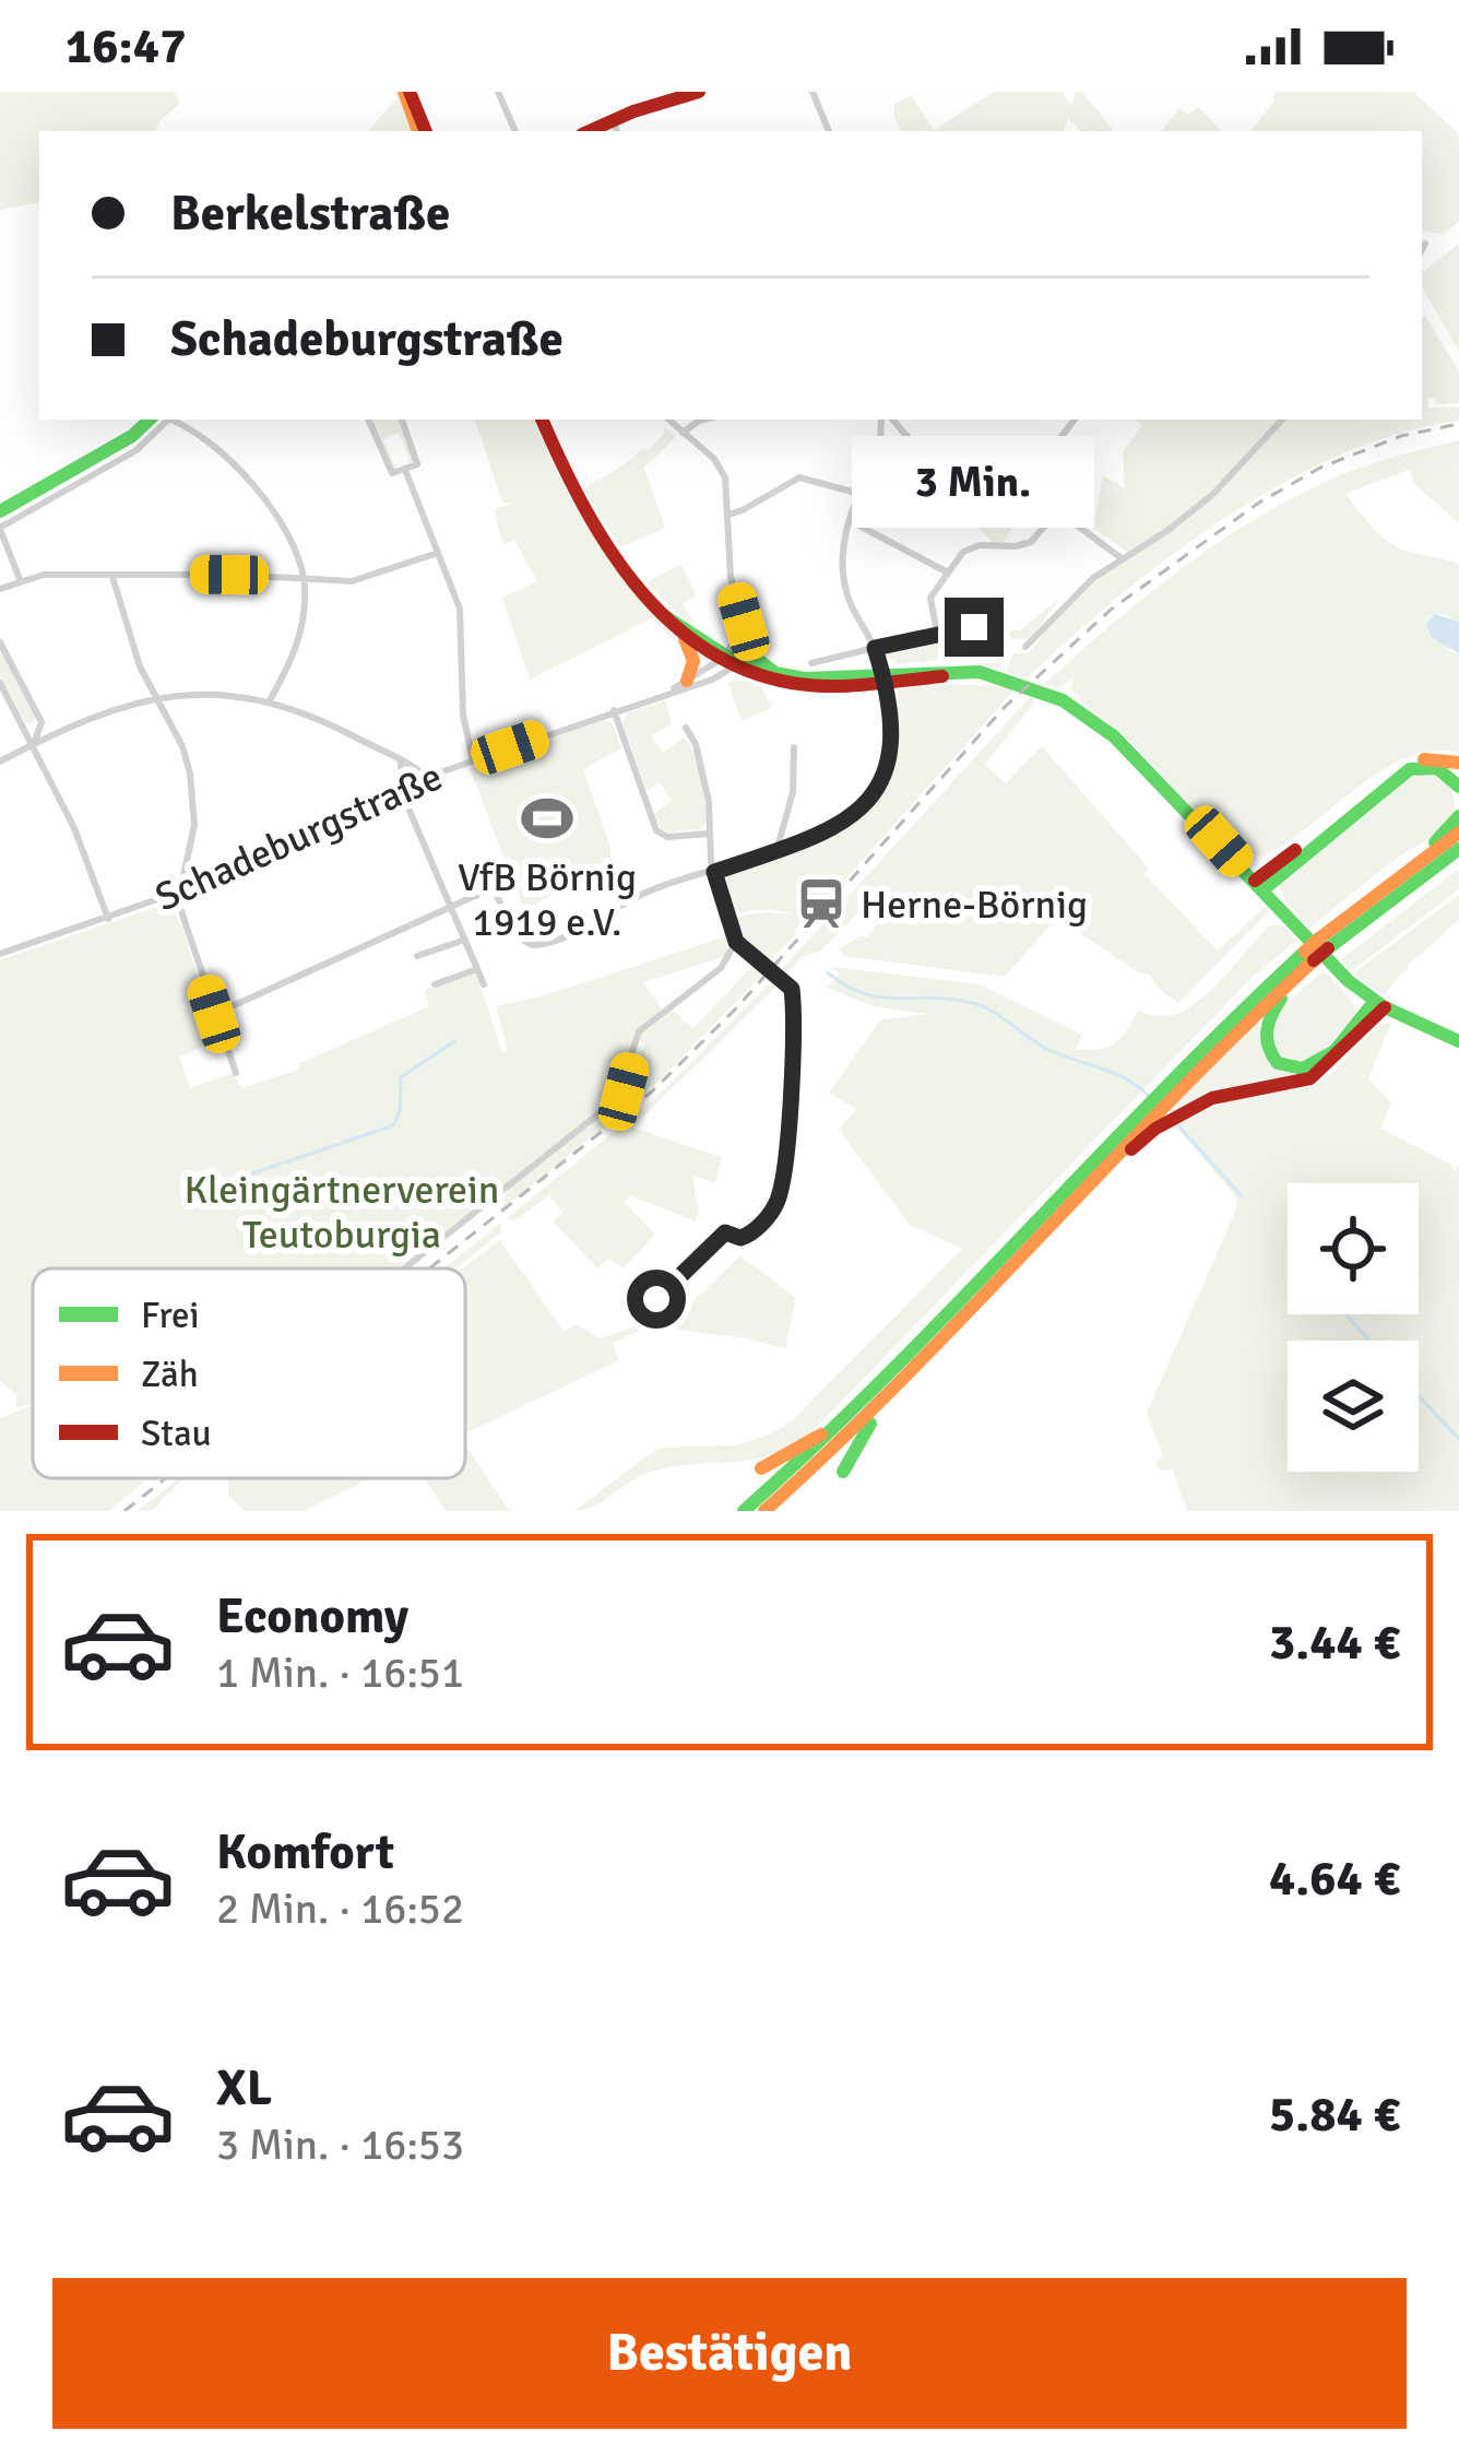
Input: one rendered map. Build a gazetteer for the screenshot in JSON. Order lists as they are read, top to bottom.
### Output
{
  "streets": {
    "street": ["Schadeburgstraße"]
  },
  "parks": ["Kleingärtnerverein Teutoburgia"],
  "places": {
    "sports": ["VfB Börnig 1919 e.V."],
    "station": ["Herne-Börnig"]
  },
  "legend": ["Frei", "Zäh", "Stau"],
  "page": {
    "status": "16:47",
    "banner": ["Berkelstraße", "Schadeburgstraße"],
    "bubble": "3 Min.",
    "list": [
      {
        "name": "Economy",
        "note": "1 Min. · 16:51",
        "value": "3.44 €"
      },
      {
        "name": "Komfort",
        "note": "2 Min. · 16:52",
        "value": "4.64 €"
      },
      {
        "name": "XL",
        "note": "3 Min. · 16:53",
        "value": "5.84 €"
      }
    ],
    "buttons": "Bestätigen"
  }
}
